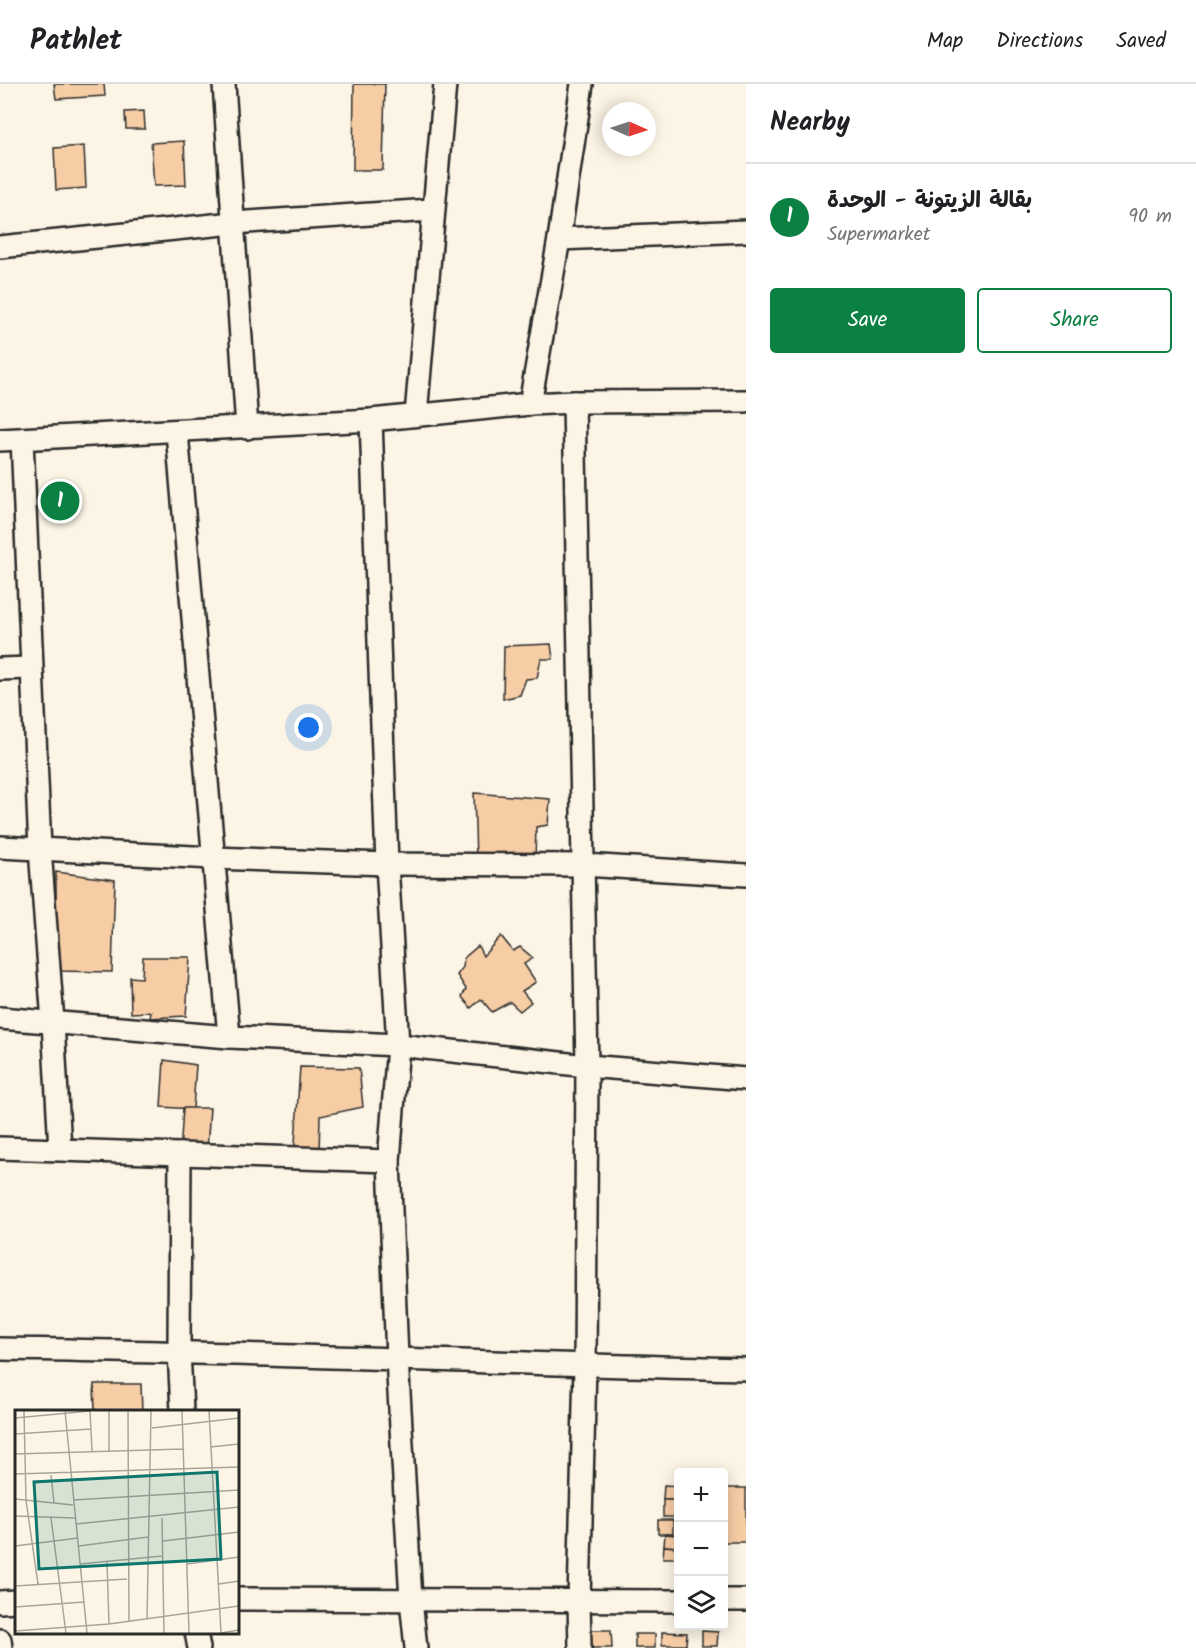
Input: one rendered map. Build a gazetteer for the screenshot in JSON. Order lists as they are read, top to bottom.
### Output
{
  "north": "right",
  "page": {
    "header": "Pathlet",
    "nav": ["Map", "Directions", "Saved"],
    "heading": "Nearby",
    "list": [
      {
        "mark": "1",
        "name": "بقالة الزيتونة - الوحدة",
        "note": "Supermarket",
        "value": "90 m"
      }
    ],
    "buttons": ["Save", "Share"],
    "pins": "1",
    "map_buttons": ["+", "−"]
  }
}
